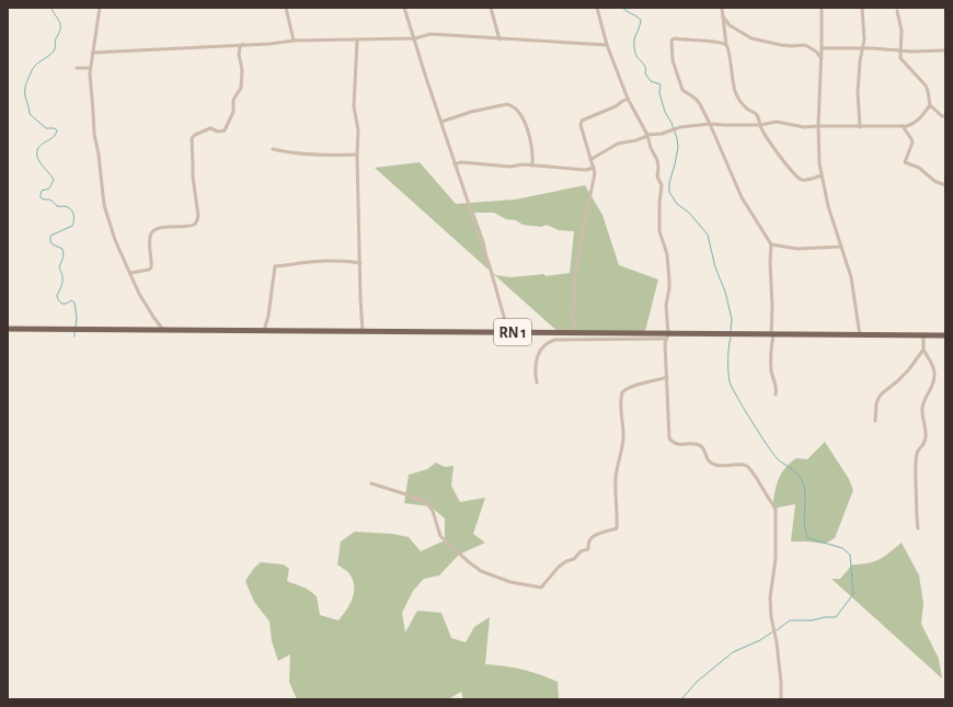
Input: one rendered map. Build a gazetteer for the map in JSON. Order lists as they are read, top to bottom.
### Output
{
  "streets": {
    "main road": ["RN 1"]
  }
}
